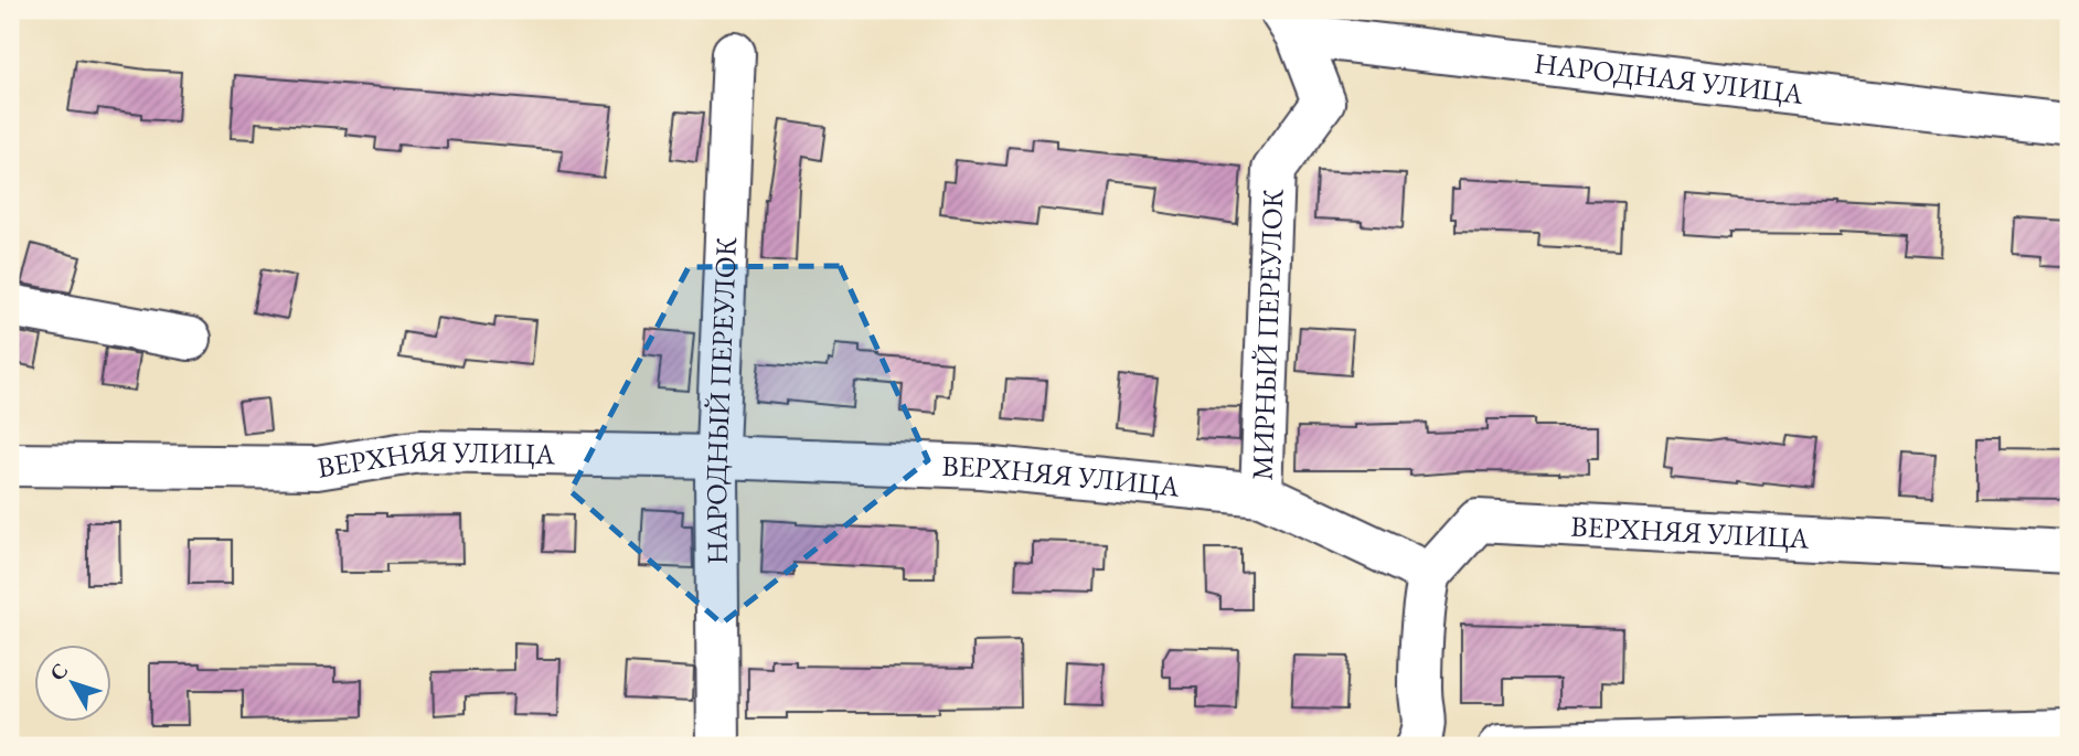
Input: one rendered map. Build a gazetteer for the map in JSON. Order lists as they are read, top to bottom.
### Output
{
  "streets": {
    "street": [
      "НАРОДНАЯ УЛИЦА",
      "МИРНЫЙ ПЕРЕУЛОК",
      "НАРОДНЫЙ ПЕРЕУЛОК",
      "ВЕРХНЯЯ УЛИЦА"
    ]
  },
  "crossings": [
    ["НАРОДНАЯ УЛИЦА", "МИРНЫЙ ПЕРЕУЛОК"],
    ["МИРНЫЙ ПЕРЕУЛОК", "ВЕРХНЯЯ УЛИЦА"],
    ["НАРОДНЫЙ ПЕРЕУЛОК", "ВЕРХНЯЯ УЛИЦА"]
  ],
  "north": "top left"
}
